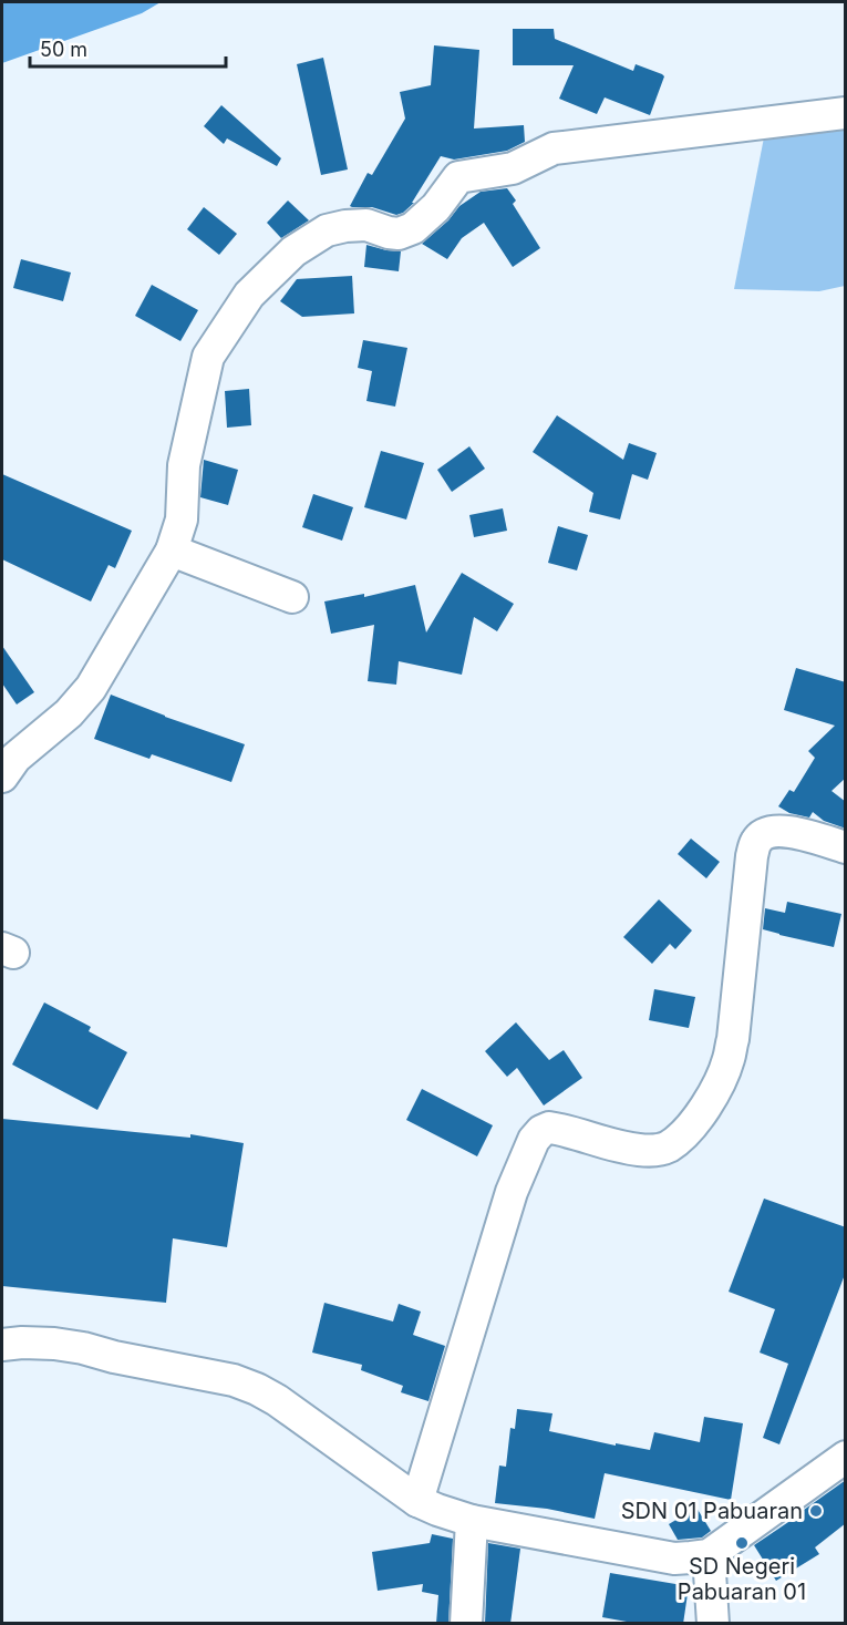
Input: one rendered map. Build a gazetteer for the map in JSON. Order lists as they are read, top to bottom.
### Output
{
  "places": ["SDN 01 Pabuaran", "SD Negeri Pabuaran 01"],
  "scale_bar": "50 m"
}
